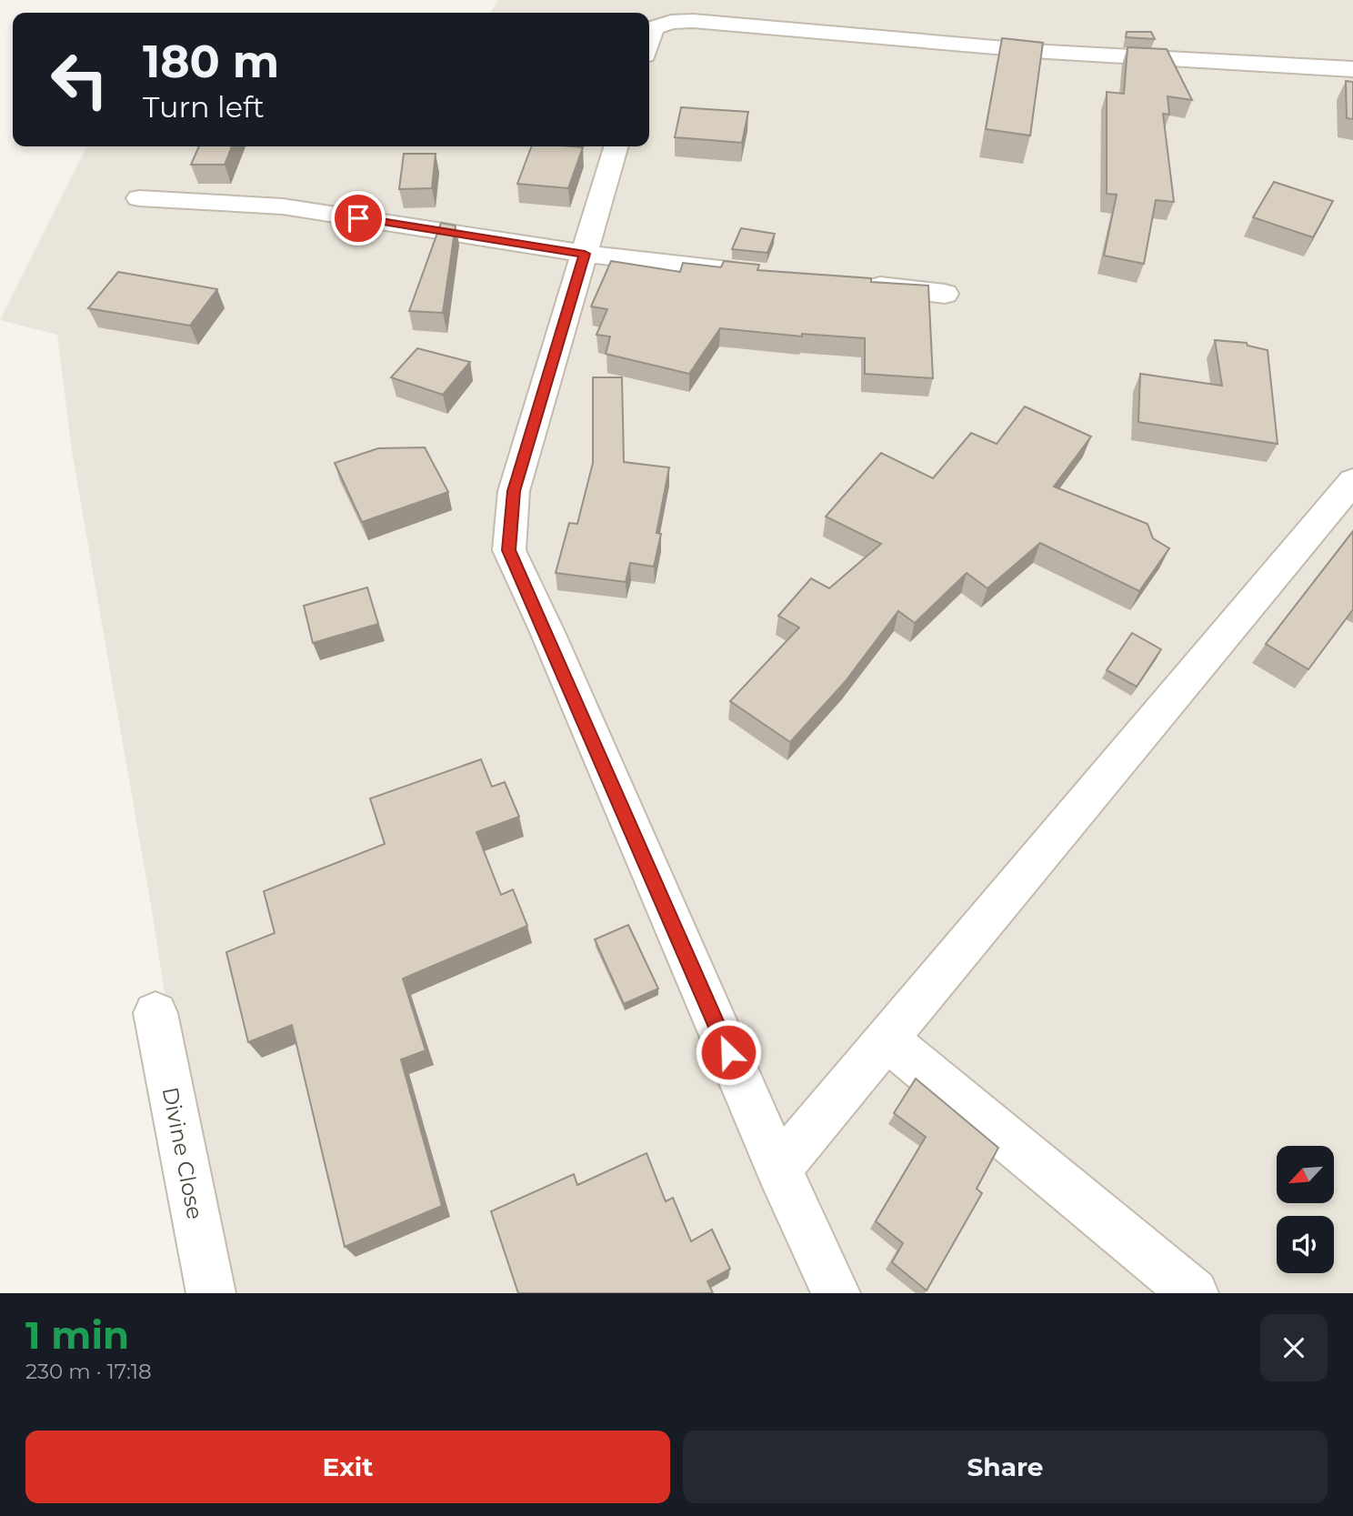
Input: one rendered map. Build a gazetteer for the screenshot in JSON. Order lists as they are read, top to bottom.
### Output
{
  "streets": {
    "street": ["Divine Close"]
  },
  "north": "bottom left",
  "page": {
    "turn": ["180 m", "Turn left"],
    "heading": ["1 min", "230 m · 17:18"],
    "buttons": ["Exit", "Share"]
  }
}
